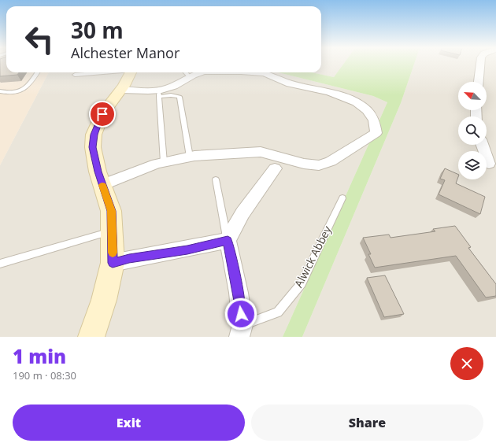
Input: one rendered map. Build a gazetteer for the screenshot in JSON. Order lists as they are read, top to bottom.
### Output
{
  "streets": {
    "lane": ["Alwick Abbey"]
  },
  "north": "top left",
  "page": {
    "turn": ["30 m", "Alchester Manor"],
    "heading": ["1 min", "190 m · 08:30"],
    "buttons": ["Exit", "Share"]
  }
}
